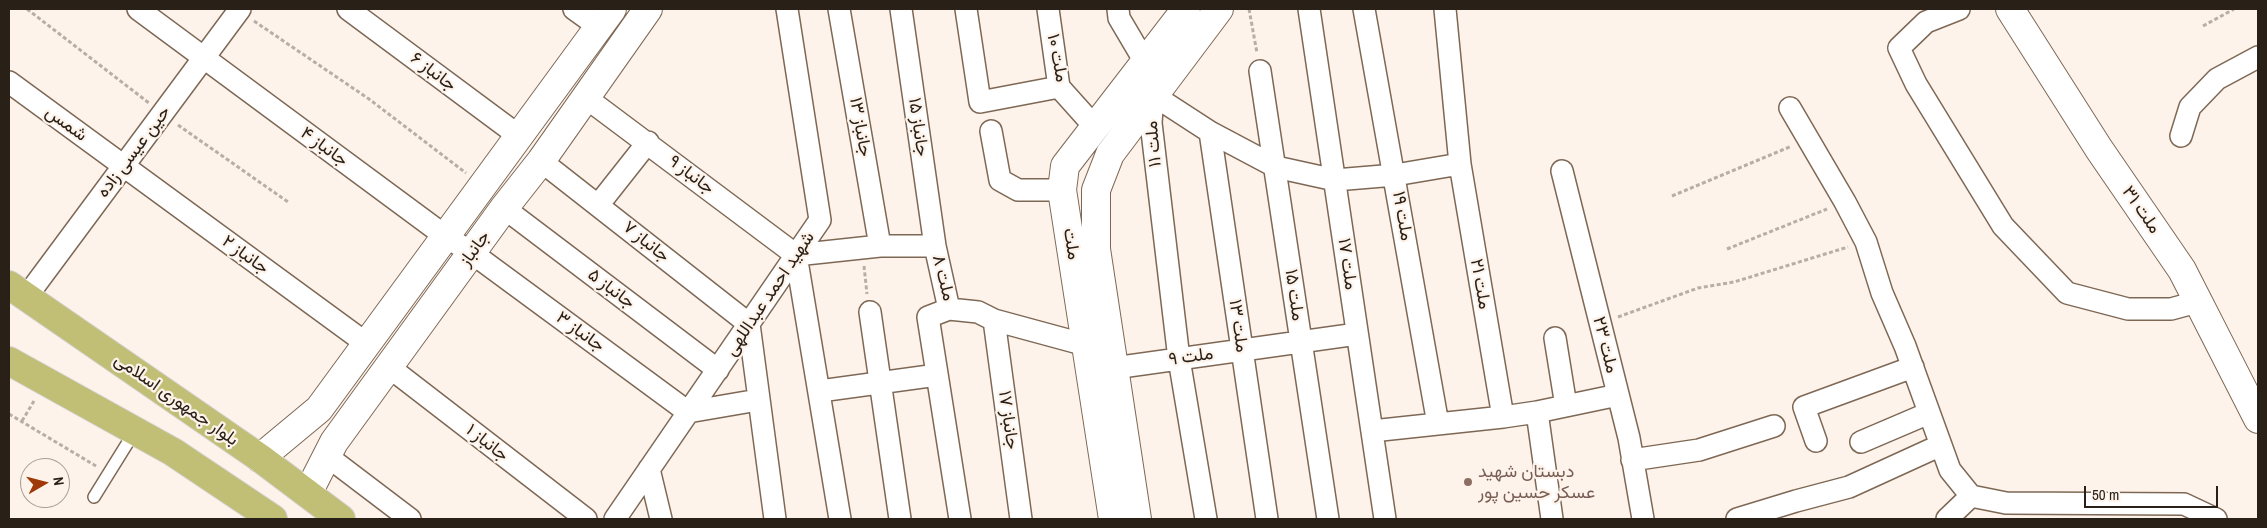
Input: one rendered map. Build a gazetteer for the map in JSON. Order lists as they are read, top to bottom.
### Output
{
  "streets": {
    "main road": [
      "ملت ۳۱",
      "ملت",
      "جانباز",
      "بلوار جمهوری اسلامی"
    ],
    "street": [
      "ملت ۱۰",
      "جانباز ۶",
      "شمس",
      "جانباز ۱۳",
      "جانباز ۱۵",
      "ملت ۱۱",
      "جانباز ۴",
      "حین عیسی زاده",
      "جانباز ۹",
      "ملت ۱۹",
      "جانباز ۷",
      "جانباز ۲",
      "ملت ۱۷",
      "ملت ۸",
      "ملت ۲۱",
      "جانباز ۵",
      "شهید احمد عبداللهی",
      "ملت ۱۵",
      "ملت ۱۳",
      "جانباز ۳",
      "ملت ۲۳",
      "ملت ۹",
      "جانباز ۱۷",
      "جانباز ۱"
    ]
  },
  "crossings": [
    ["ملت ۱۰", "ملت"],
    ["جانباز ۶", "جانباز"],
    ["شمس", "حین عیسی زاده"],
    ["شمس", "جانباز ۲"],
    ["جانباز ۱۳", "ملت ۸"],
    ["جانباز ۱۵", "ملت ۸"],
    ["ملت ۱۱", "ملت ۱۹"],
    ["ملت ۱۱", "ملت"],
    ["ملت ۱۱", "ملت ۱۷"],
    ["ملت ۱۱", "ملت ۲۱"],
    ["ملت ۱۱", "ملت ۱۵"],
    ["ملت ۱۱", "ملت ۱۳"],
    ["ملت ۱۱", "ملت ۹"],
    ["جانباز ۴", "حین عیسی زاده"],
    ["جانباز ۴", "جانباز"],
    ["جانباز ۴", "جانباز ۳"],
    ["حین عیسی زاده", "جانباز ۲"],
    ["حین عیسی زاده", "بلوار جمهوری اسلامی"],
    ["جانباز ۹", "جانباز"],
    ["جانباز ۹", "ملت ۸"],
    ["جانباز ۹", "شهید احمد عبداللهی"],
    ["جانباز ۷", "جانباز"],
    ["جانباز ۷", "شهید احمد عبداللهی"],
    ["ملت", "ملت ۸"],
    ["ملت", "ملت ۹"],
    ["جانباز", "جانباز ۲"],
    ["جانباز", "جانباز ۵"],
    ["جانباز", "جانباز ۳"],
    ["جانباز", "بلوار جمهوری اسلامی"],
    ["جانباز", "جانباز ۱"],
    ["ملت ۱۷", "ملت ۹"],
    ["ملت ۸", "شهید احمد عبداللهی"],
    ["ملت ۸", "جانباز ۱۷"],
    ["جانباز ۵", "شهید احمد عبداللهی"],
    ["شهید احمد عبداللهی", "جانباز ۳"],
    ["ملت ۱۵", "ملت ۹"],
    ["ملت ۱۳", "ملت ۹"]
  ],
  "places": ["دبستان شهید عسکر حسین پور"],
  "scale_bar": "50 m",
  "north": "right"
}
